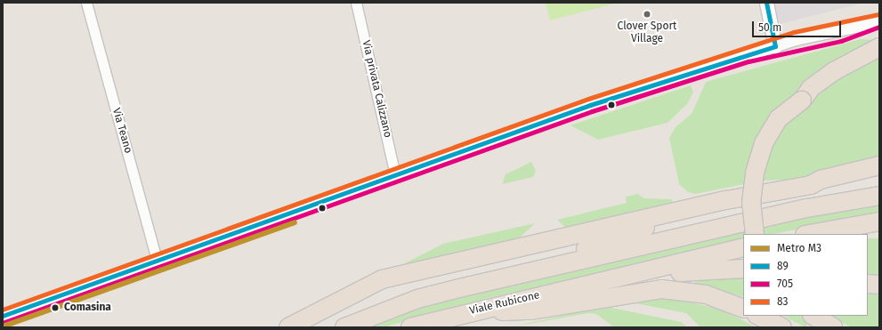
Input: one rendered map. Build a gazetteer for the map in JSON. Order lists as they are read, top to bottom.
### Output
{
  "streets": {
    "highway": ["Viale Rubicone"],
    "street": ["Via privata Calizzano", "Via Teano"]
  },
  "places": ["Clover Sport Village", "Comasina"],
  "lines": [
    "transit line 89",
    "transit line 83",
    "transit line 705",
    "metro line M3"
  ],
  "legend": [
    "Metro M3",
    "89",
    "705",
    "83"
  ],
  "scale_bar": "50 m"
}
